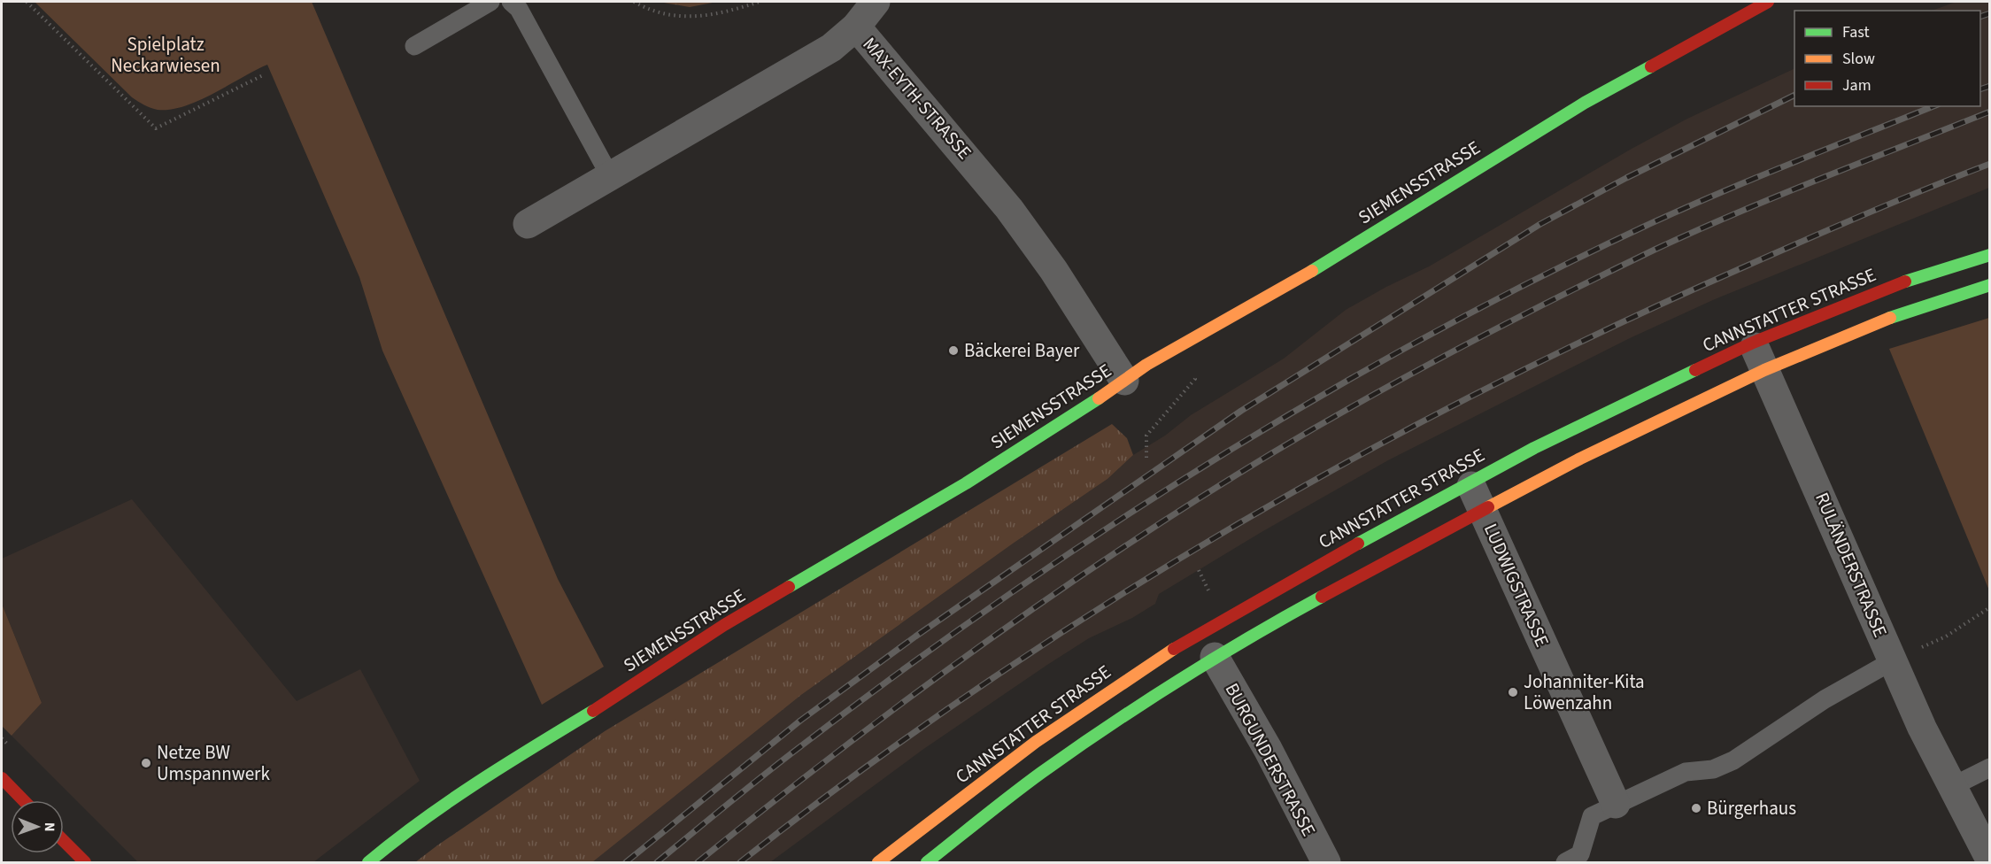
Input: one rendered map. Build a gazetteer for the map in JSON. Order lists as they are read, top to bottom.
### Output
{
  "streets": {
    "main road": ["SIEMENSSTRASSE", "CANNSTATTER STRASSE"],
    "street": [
      "MAX-EYTH-STRASSE",
      "RULÄNDERSTRASSE",
      "LUDWIGSTRASSE",
      "BURGUNDERSTRASSE"
    ]
  },
  "crossings": [
    ["MAX-EYTH-STRASSE", "SIEMENSSTRASSE"],
    ["CANNSTATTER STRASSE", "RULÄNDERSTRASSE"],
    ["CANNSTATTER STRASSE", "LUDWIGSTRASSE"]
  ],
  "parks": ["Spielplatz Neckarwiesen"],
  "places": [
    "Bäckerei Bayer",
    "Johanniter-Kita Löwenzahn",
    "Netze BW Umspannwerk",
    "Bürgerhaus"
  ],
  "legend": ["Fast", "Slow", "Jam"],
  "north": "right"
}
